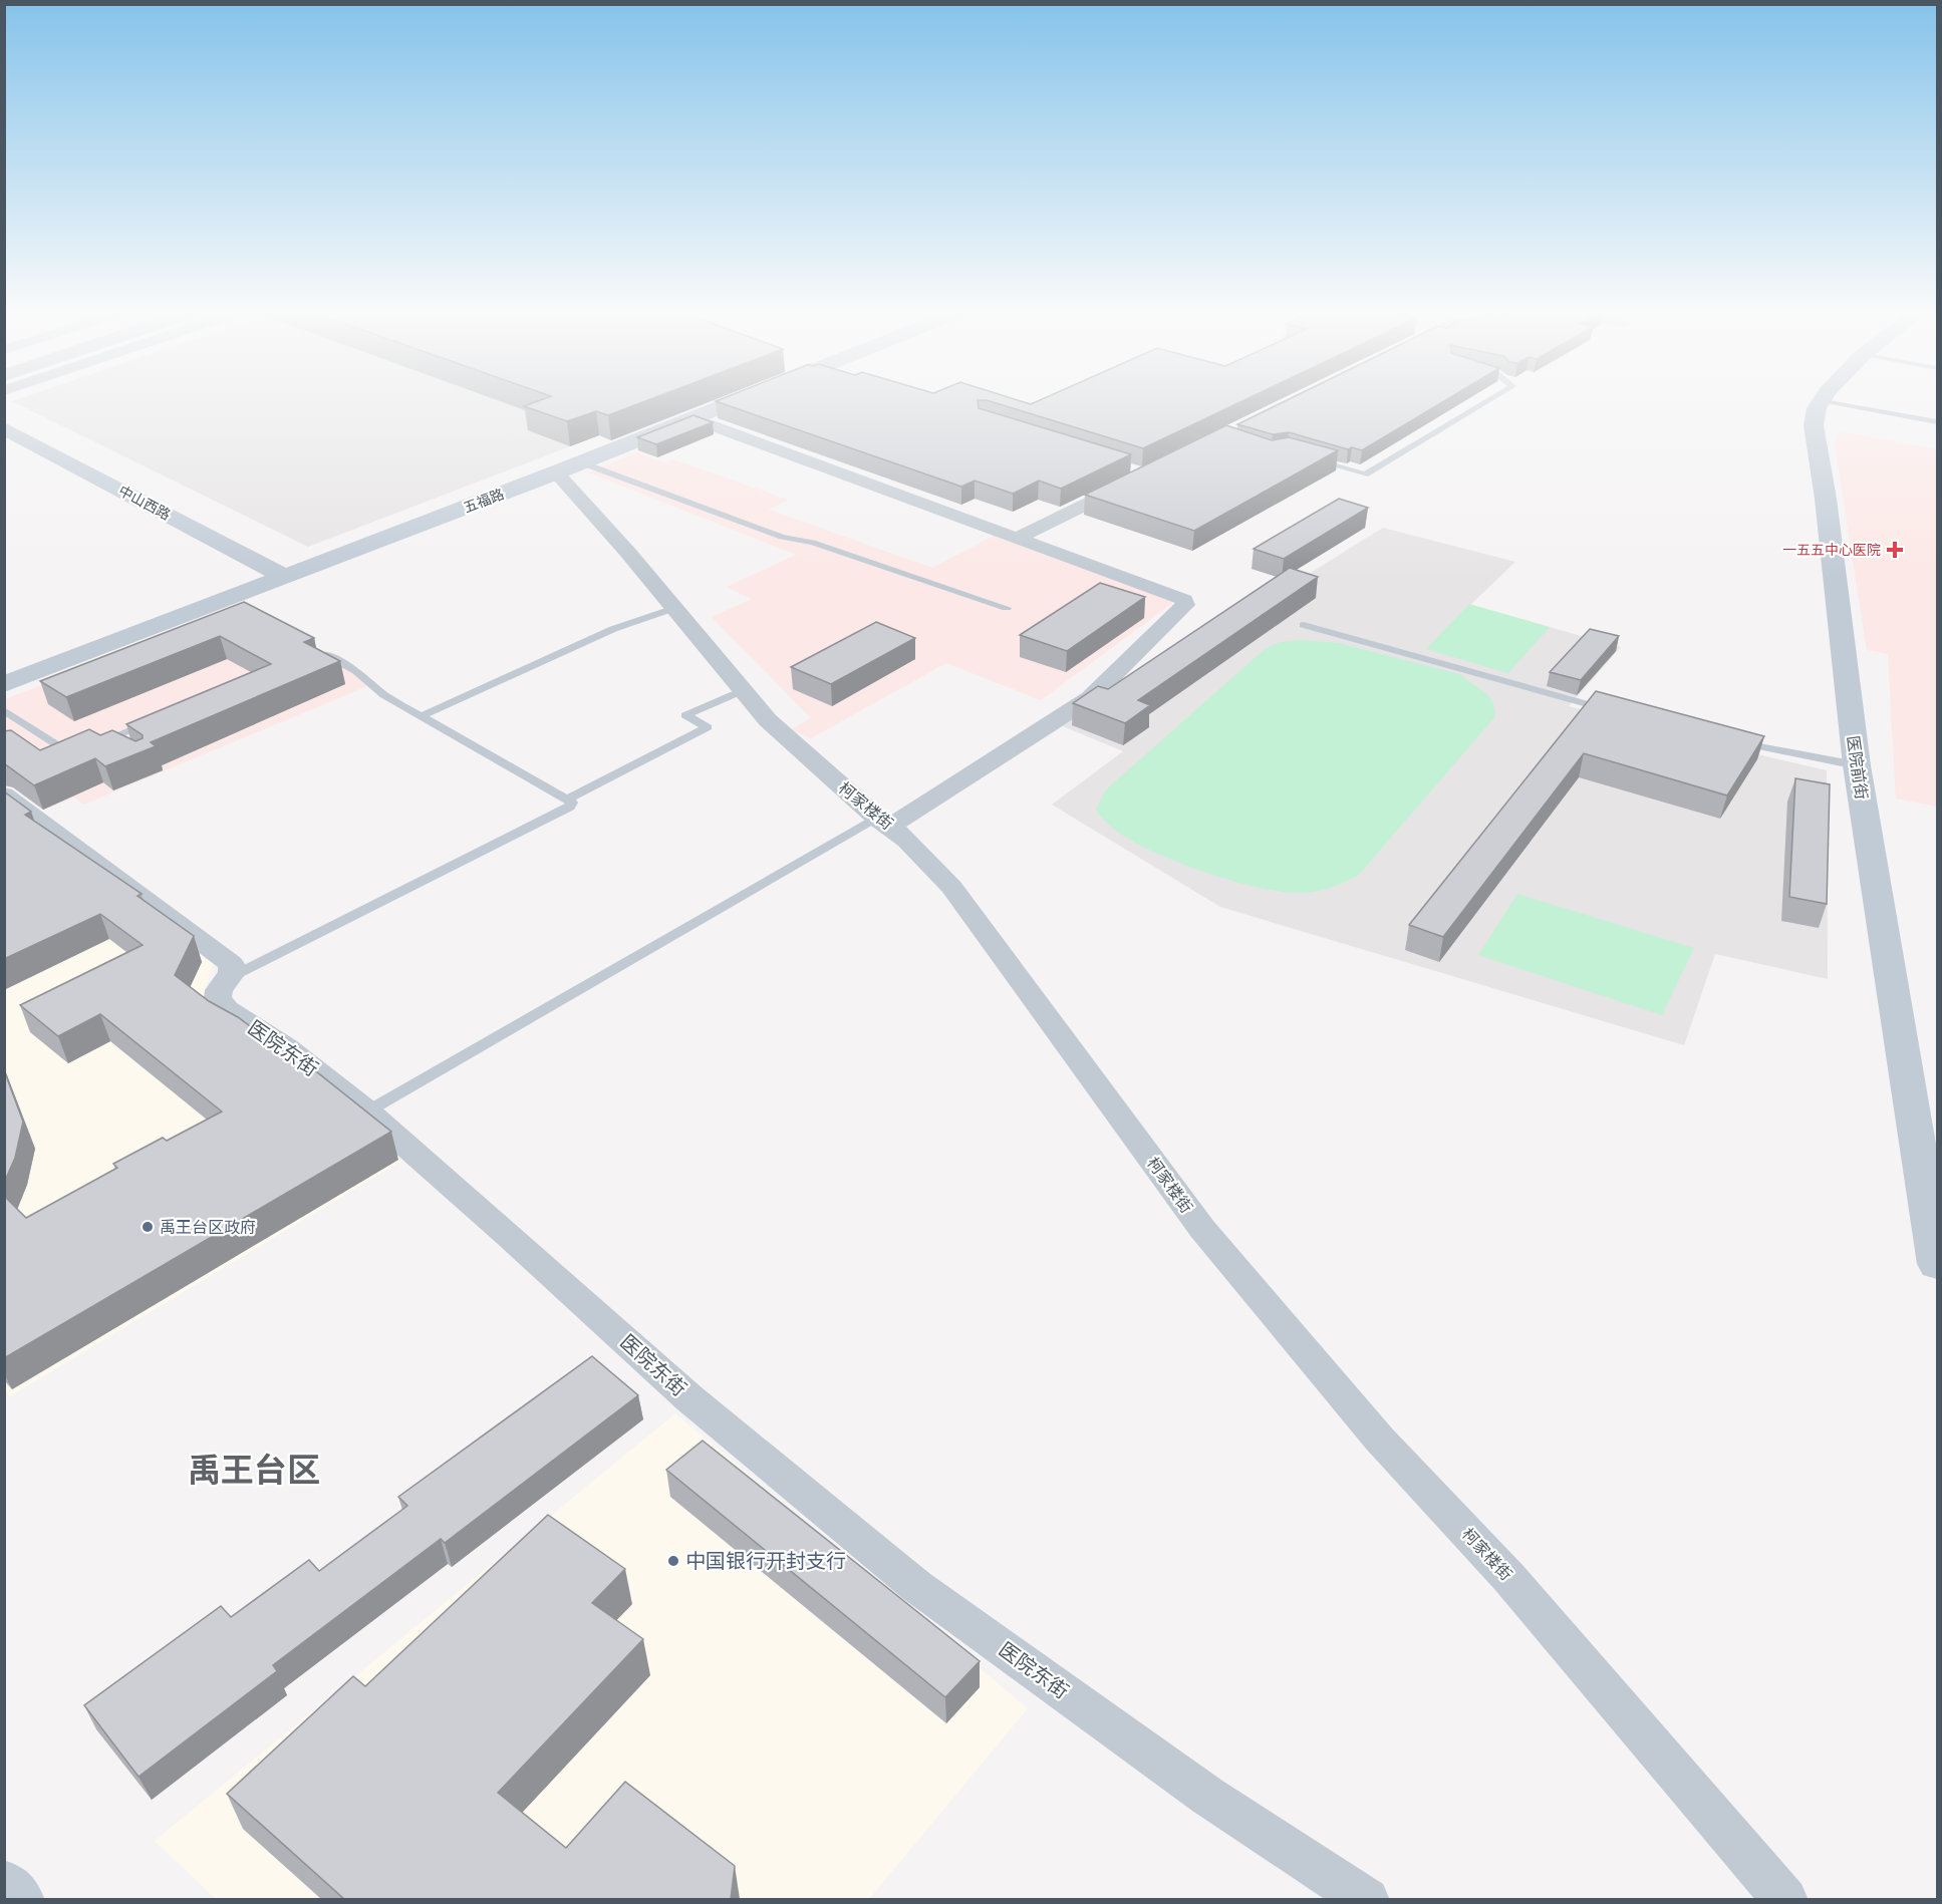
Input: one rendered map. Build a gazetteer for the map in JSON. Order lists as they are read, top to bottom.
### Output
{
  "streets": {
    "street": [
      "五福路",
      "中山西路",
      "医院前街",
      "柯家楼街",
      "医院东街"
    ]
  },
  "crossings": [
    ["五福路", "中山西路"],
    ["五福路", "柯家楼街"]
  ],
  "districts": ["禹王台区"],
  "places": {
    "health": ["一五五中心医院"],
    "other": ["禹王台区政府", "中国银行开封支行"]
  }
}
